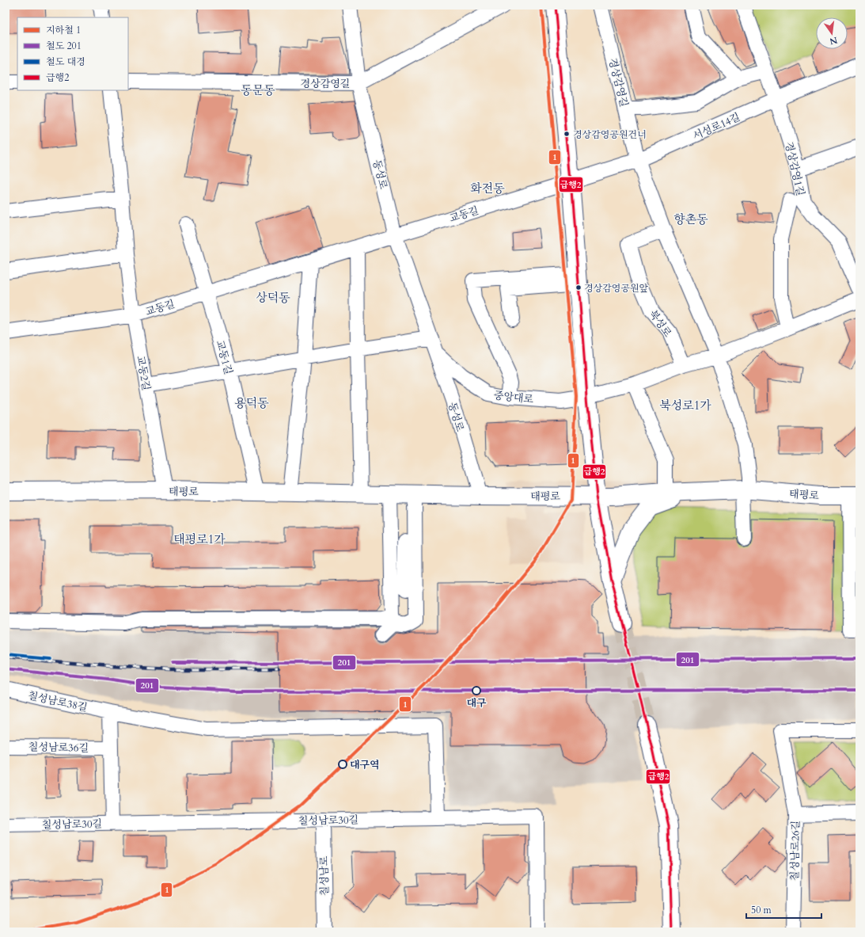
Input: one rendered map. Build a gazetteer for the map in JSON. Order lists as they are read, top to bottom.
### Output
{
  "streets": {
    "main road": ["태평로"],
    "street": [
      "경상감영길",
      "서성로14길",
      "경상감영1길",
      "동성로",
      "교동길",
      "북성로",
      "교동1길",
      "교동2길",
      "중앙대로",
      "칠성남로38길",
      "칠성남로36길",
      "칠성남로30길",
      "칠성남로26길",
      "칠성남로"
    ]
  },
  "crossings": [
    ["경상감영길", "서성로14길"],
    ["경상감영길", "동성로"],
    ["서성로14길", "경상감영1길"],
    ["서성로14길", "교동길"],
    ["동성로", "교동길"],
    ["동성로", "중앙대로"],
    ["동성로", "태평로"],
    ["교동길", "교동1길"],
    ["교동길", "교동2길"],
    ["교동1길", "태평로"],
    ["교동2길", "태평로"],
    ["칠성남로38길", "칠성남로30길"],
    ["칠성남로30길", "칠성남로"]
  ],
  "districts": [
    "동문동",
    "화전동",
    "향촌동",
    "상덕동",
    "용덕동",
    "북성로1가",
    "태평로1가"
  ],
  "places": [
    "경상감영공원건너",
    "경상감영공원앞",
    "대구",
    "대구역"
  ],
  "lines": [
    "metro line 1",
    "transit line 급행2",
    "rail line 대경",
    "rail line 201"
  ],
  "legend": [
    "지하철 1",
    "철도 201",
    "철도 대경",
    "급행2"
  ],
  "scale_bar": "50 m",
  "north": "bottom"
}
